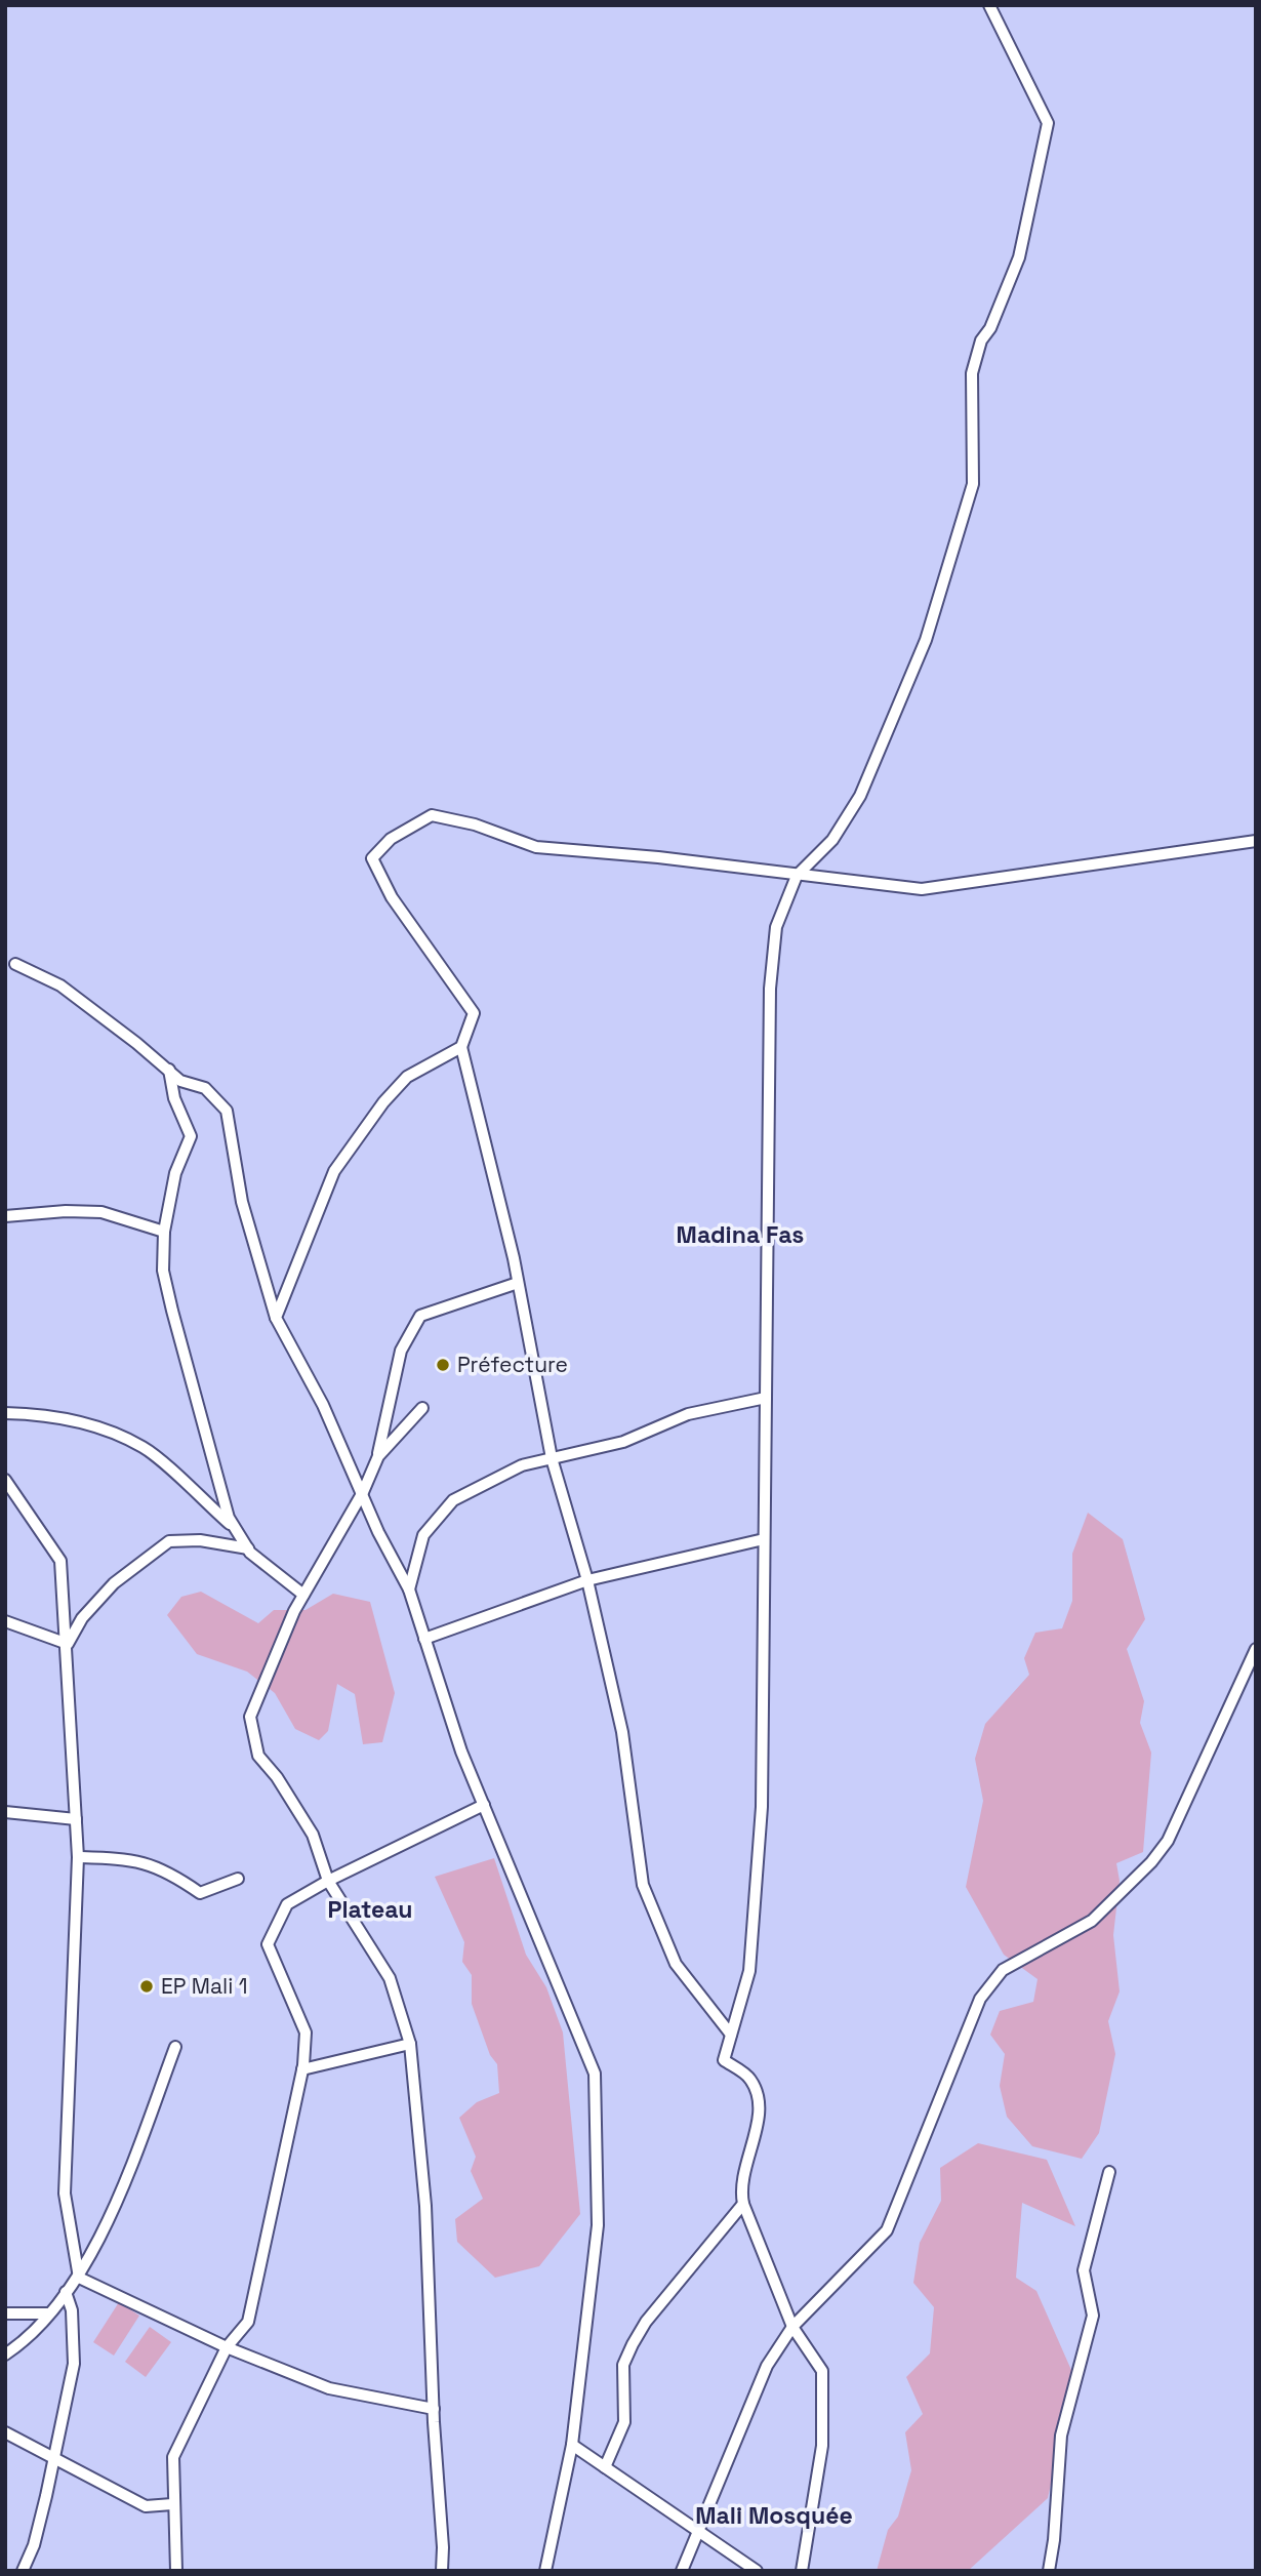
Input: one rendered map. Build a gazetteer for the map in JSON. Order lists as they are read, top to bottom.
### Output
{
  "districts": ["Madina Fas", "Plateau", "Mali Mosquée"],
  "places": ["Préfecture", "EP Mali 1"]
}
